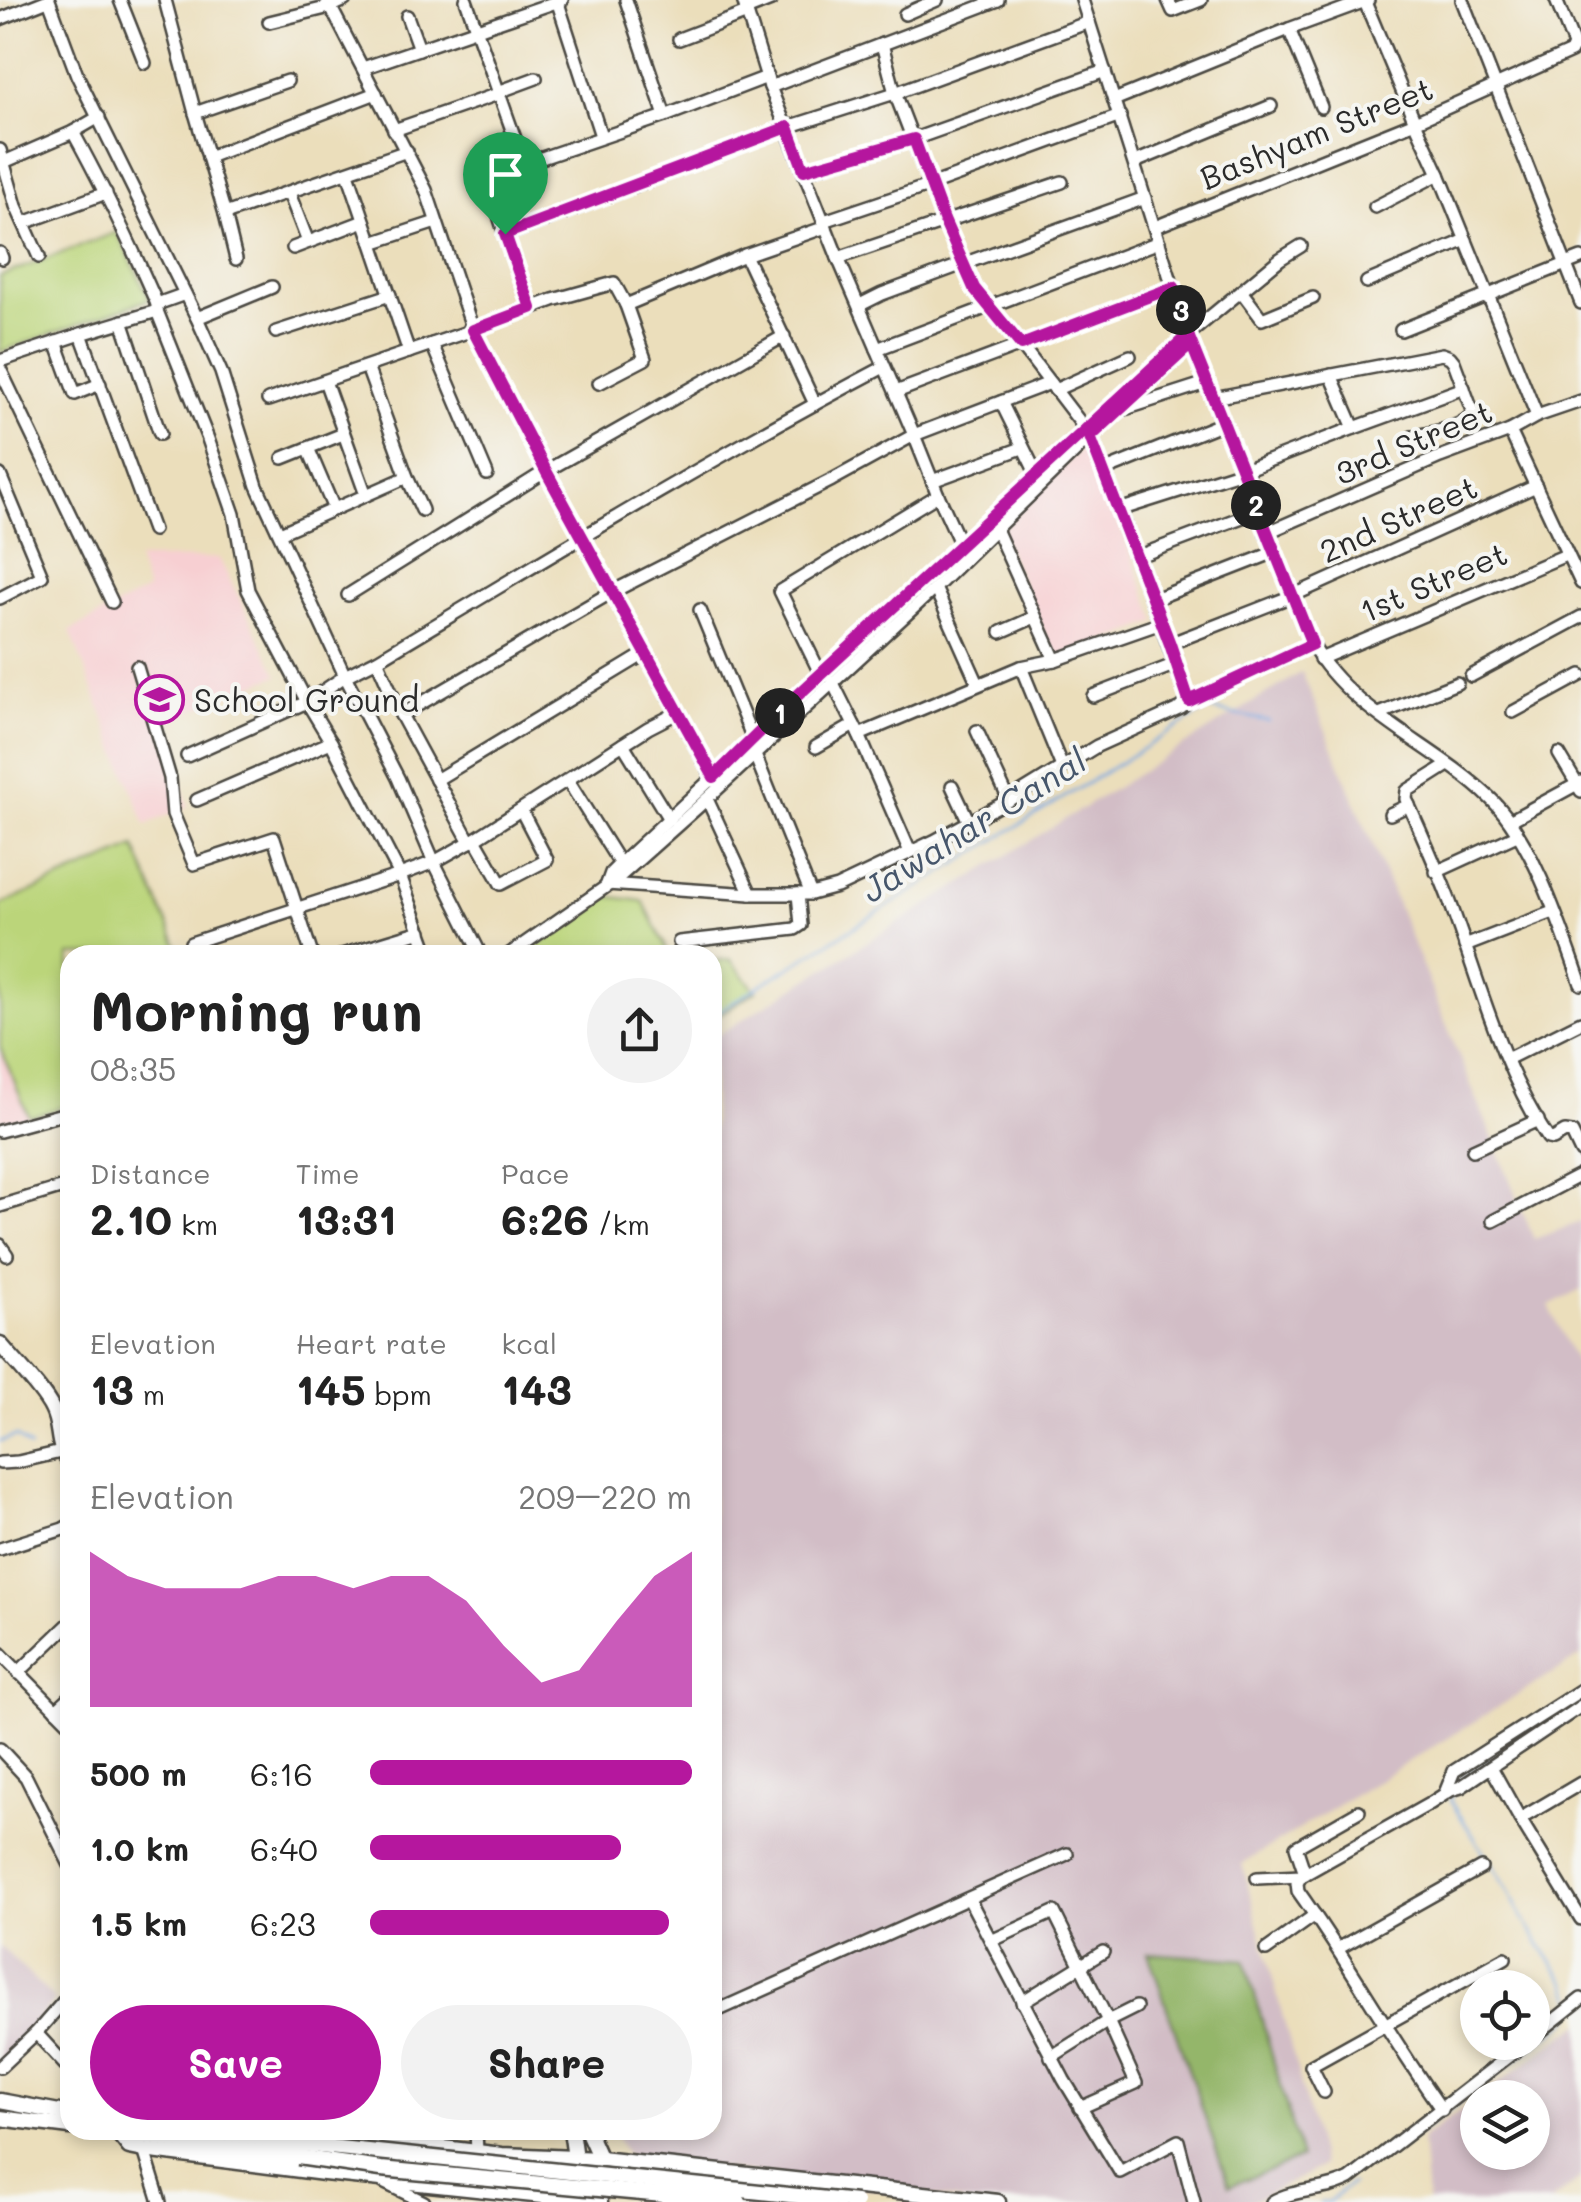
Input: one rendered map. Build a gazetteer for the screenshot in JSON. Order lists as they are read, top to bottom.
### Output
{
  "streets": {
    "street": [
      "Bashyam Street",
      "3rd Street",
      "2nd Street",
      "1st Street"
    ]
  },
  "water": ["Jawahar Canal"],
  "places": {
    "school or university": ["School Ground"]
  },
  "page": {
    "pins": ["3", "2", "1"],
    "heading": ["Morning run", "08:35"],
    "stats": [
      ["Distance", "2.10 km"],
      ["Time", "13:31"],
      ["Pace", "6:26 /km"],
      ["Elevation", "13 m"],
      ["Heart rate", "145 bpm"],
      ["kcal", "143"]
    ],
    "chart": ["Elevation", "209–220 m"],
    "list": [
      {
        "name": "500 m",
        "note": "6:16"
      },
      {
        "name": "1.0 km",
        "note": "6:40"
      },
      {
        "name": "1.5 km",
        "note": "6:23"
      }
    ],
    "buttons": ["Save", "Share"]
  }
}
